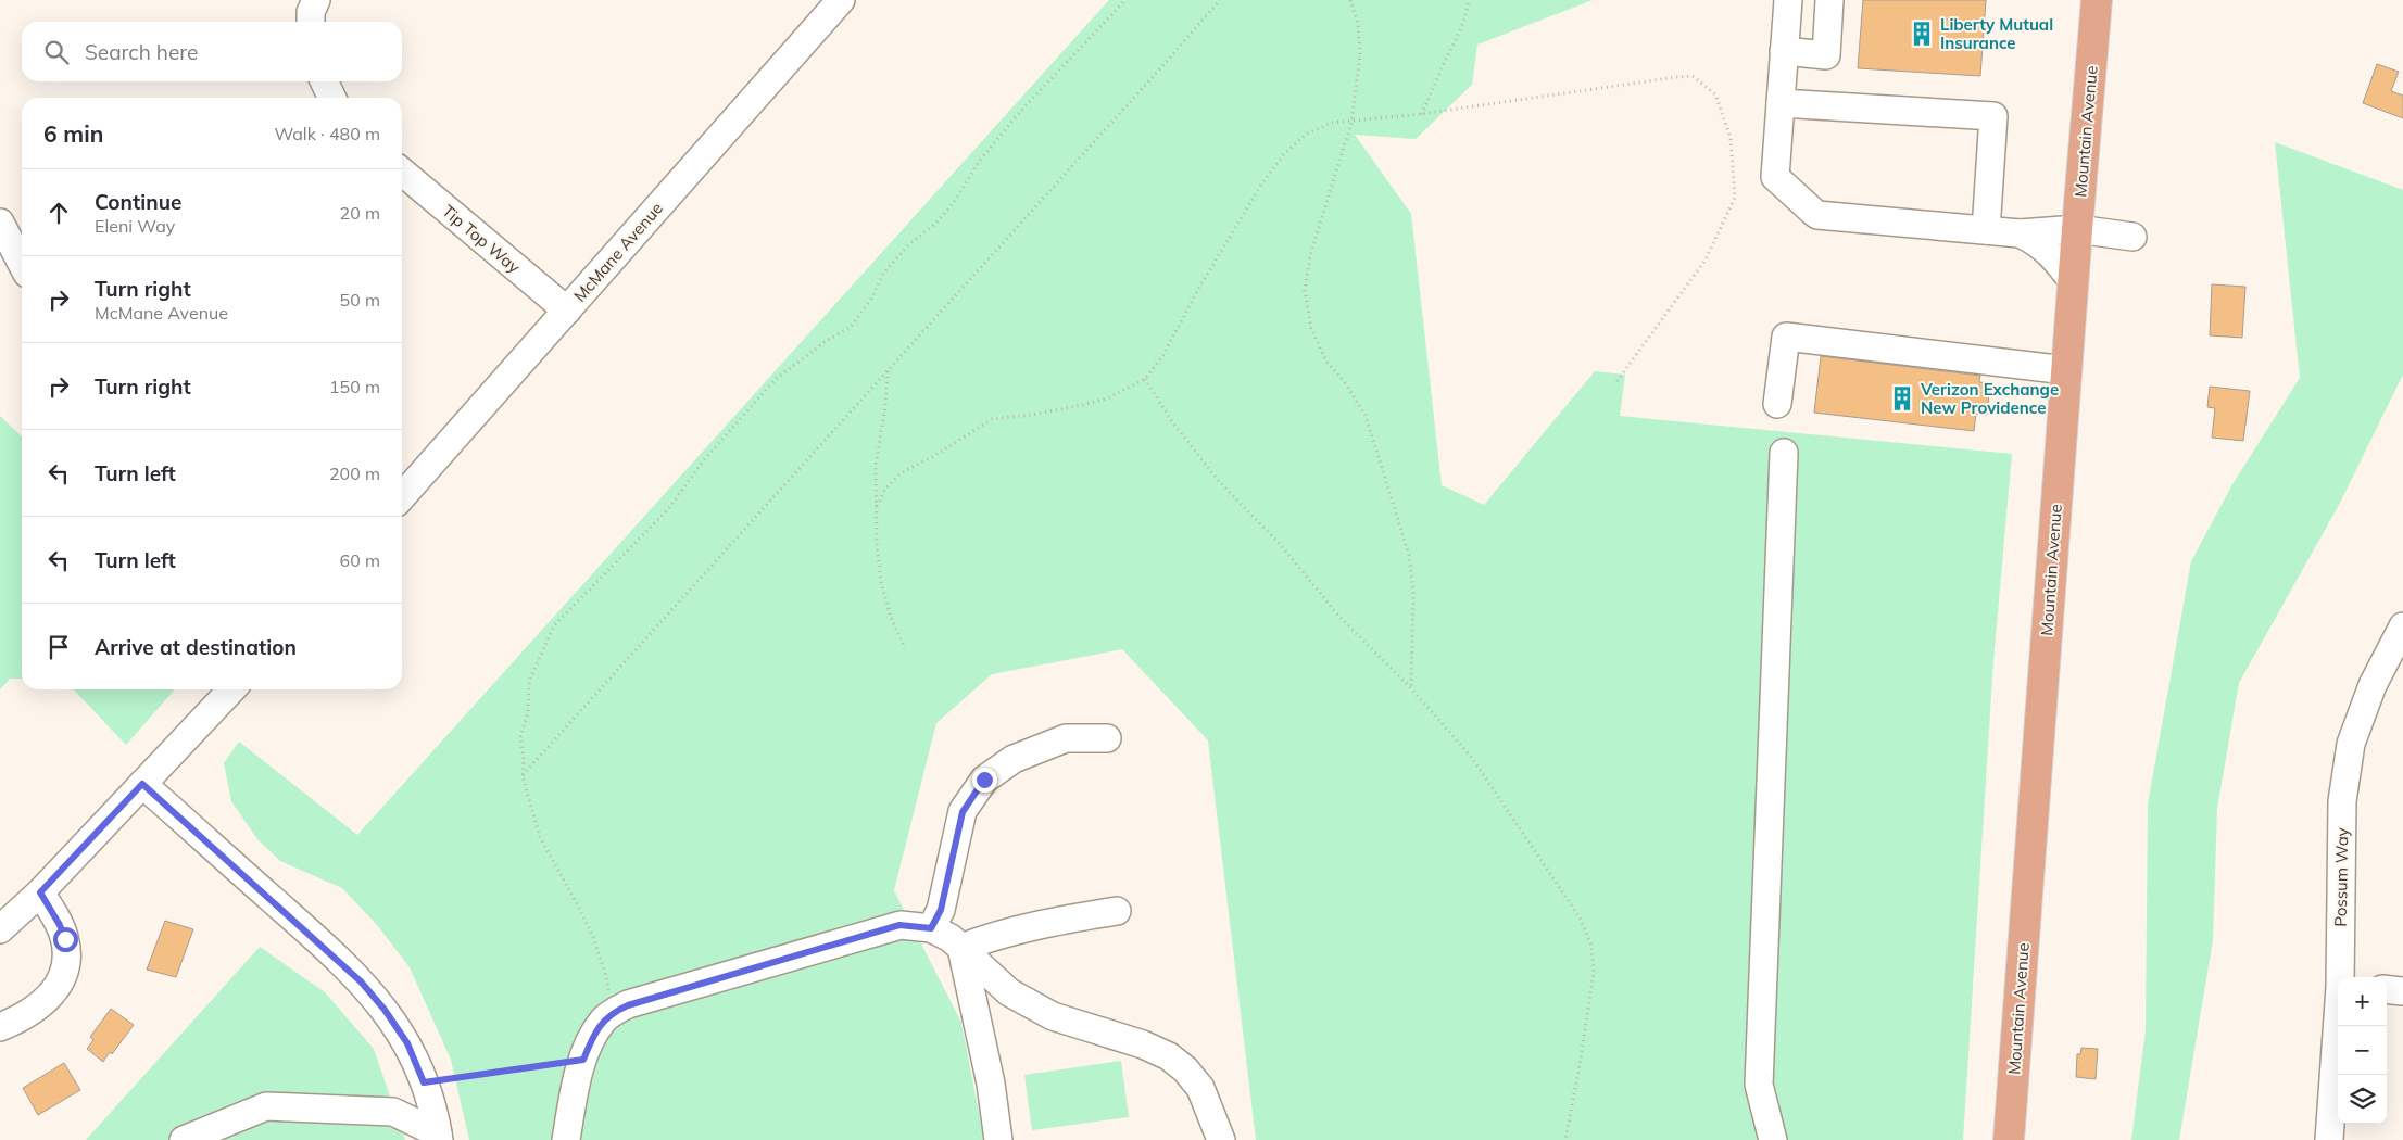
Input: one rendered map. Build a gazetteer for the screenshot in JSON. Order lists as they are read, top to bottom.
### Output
{
  "streets": {
    "main road": ["Mountain Avenue"],
    "street": ["Tip Top Way", "McMane Avenue", "Possum Way"]
  },
  "crossings": [
    ["Tip Top Way", "McMane Avenue"]
  ],
  "places": {
    "building": ["Liberty Mutual Insurance", "Verizon Exchange New Providence"]
  },
  "page": {
    "search": "Search here",
    "heading": ["6 min", "Walk · 480 m"],
    "list": [
      ["Continue", "Eleni Way", "20 m"],
      ["Turn right", "McMane Avenue", "50 m"],
      ["Turn right", "150 m"],
      ["Turn left", "200 m"],
      ["Turn left", "60 m"],
      "Arrive at destination"
    ],
    "map_buttons": ["+", "−"]
  }
}
